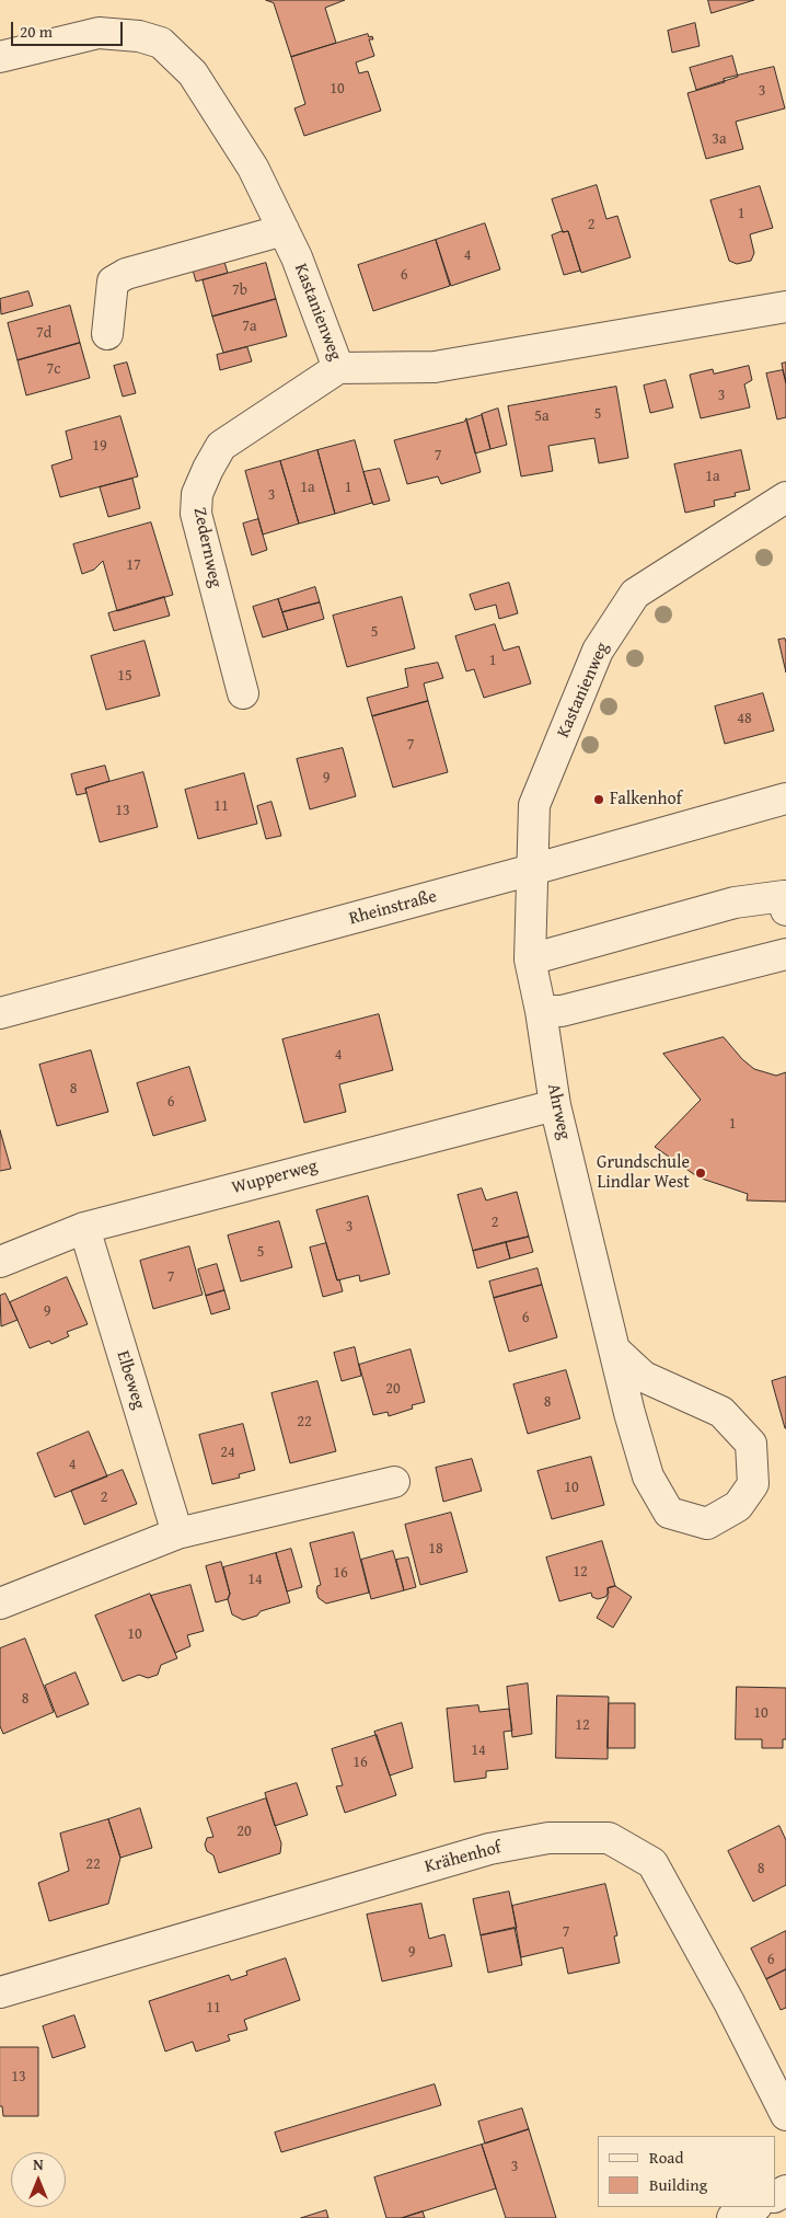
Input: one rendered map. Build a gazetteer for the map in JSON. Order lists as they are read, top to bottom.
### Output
{
  "streets": {
    "street": [
      "Kastanienweg",
      "Zedernweg",
      "Rheinstraße",
      "Ahrweg",
      "Wupperweg",
      "Elbeweg",
      "Krähenhof"
    ]
  },
  "crossings": [
    ["Kastanienweg", "Zedernweg"],
    ["Kastanienweg", "Rheinstraße"],
    ["Kastanienweg", "Ahrweg"],
    ["Rheinstraße", "Ahrweg"],
    ["Ahrweg", "Wupperweg"],
    ["Wupperweg", "Elbeweg"]
  ],
  "places": ["Falkenhof", "Grundschule Lindlar West"],
  "house_numbers": [
    "10",
    "3",
    "3a",
    "1",
    "2",
    "4",
    "6",
    "7b",
    "7a",
    "7d",
    "7c",
    "3",
    "5",
    "5a",
    "19",
    "7",
    "1a",
    "1a",
    "1",
    "3",
    "17",
    "5",
    "1",
    "15",
    "48",
    "7",
    "9",
    "11",
    "13",
    "4",
    "8",
    "6",
    "1",
    "2",
    "3",
    "5",
    "7",
    "9",
    "6",
    "20",
    "8",
    "22",
    "24",
    "4",
    "10",
    "2",
    "18",
    "12",
    "16",
    "14",
    "10",
    "8",
    "10",
    "12",
    "14",
    "16",
    "20",
    "22",
    "8",
    "7",
    "9",
    "6",
    "11",
    "13",
    "3"
  ],
  "legend": ["Road", "Building"],
  "scale_bar": "20 m",
  "north": "top"
}
